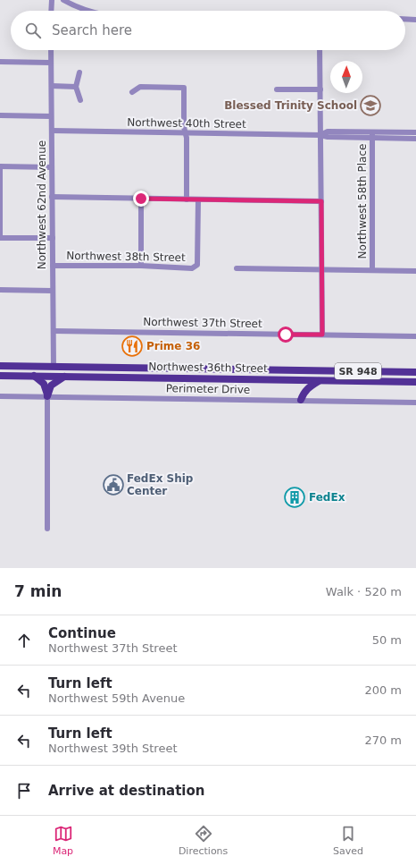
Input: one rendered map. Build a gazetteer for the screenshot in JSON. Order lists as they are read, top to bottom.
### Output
{
  "streets": {
    "main road": ["Northwest 36th Street", "SR 948"],
    "street": [
      "Northwest 40th Street",
      "Northwest 58th Place",
      "Northwest 62nd Avenue",
      "Northwest 38th Street",
      "Northwest 37th Street",
      "Perimeter Drive"
    ]
  },
  "crossings": [
    ["Northwest 40th Street", "Northwest 58th Place"],
    ["Northwest 40th Street", "Northwest 62nd Avenue"],
    ["Northwest 62nd Avenue", "Northwest 38th Street"],
    ["Northwest 62nd Avenue", "Northwest 37th Street"],
    ["Northwest 62nd Avenue", "Northwest 36th Street"]
  ],
  "places": {
    "school or university": ["Blessed Trinity School"],
    "restaurant": ["Prime 36"],
    "public building": ["FedEx Ship Center"],
    "building": ["FedEx"]
  },
  "north": "top",
  "page": {
    "search": "Search here",
    "heading": ["7 min", "Walk · 520 m"],
    "list": [
      ["Continue", "Northwest 37th Street", "50 m"],
      ["Turn left", "Northwest 59th Avenue", "200 m"],
      ["Turn left", "Northwest 39th Street", "270 m"],
      "Arrive at destination"
    ],
    "nav": ["Map", "Directions", "Saved"]
  }
}
